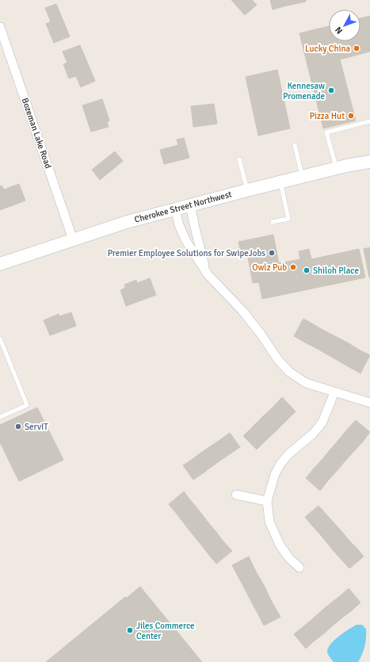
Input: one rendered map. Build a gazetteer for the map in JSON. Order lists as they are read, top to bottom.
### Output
{
  "streets": {
    "main road": ["Cherokee Street Northwest"],
    "street": ["Bozeman Lake Road"]
  },
  "crossings": [
    ["Bozeman Lake Road", "Cherokee Street Northwest"]
  ],
  "places": [
    "Lucky China",
    "Kennesaw Promenade",
    "Pizza Hut",
    "Premier Employee Solutions for SwipeJobs",
    "Owlz Pub",
    "Shiloh Place",
    "ServIT",
    "Jiles Commerce Center"
  ],
  "north": "bottom left"
}
